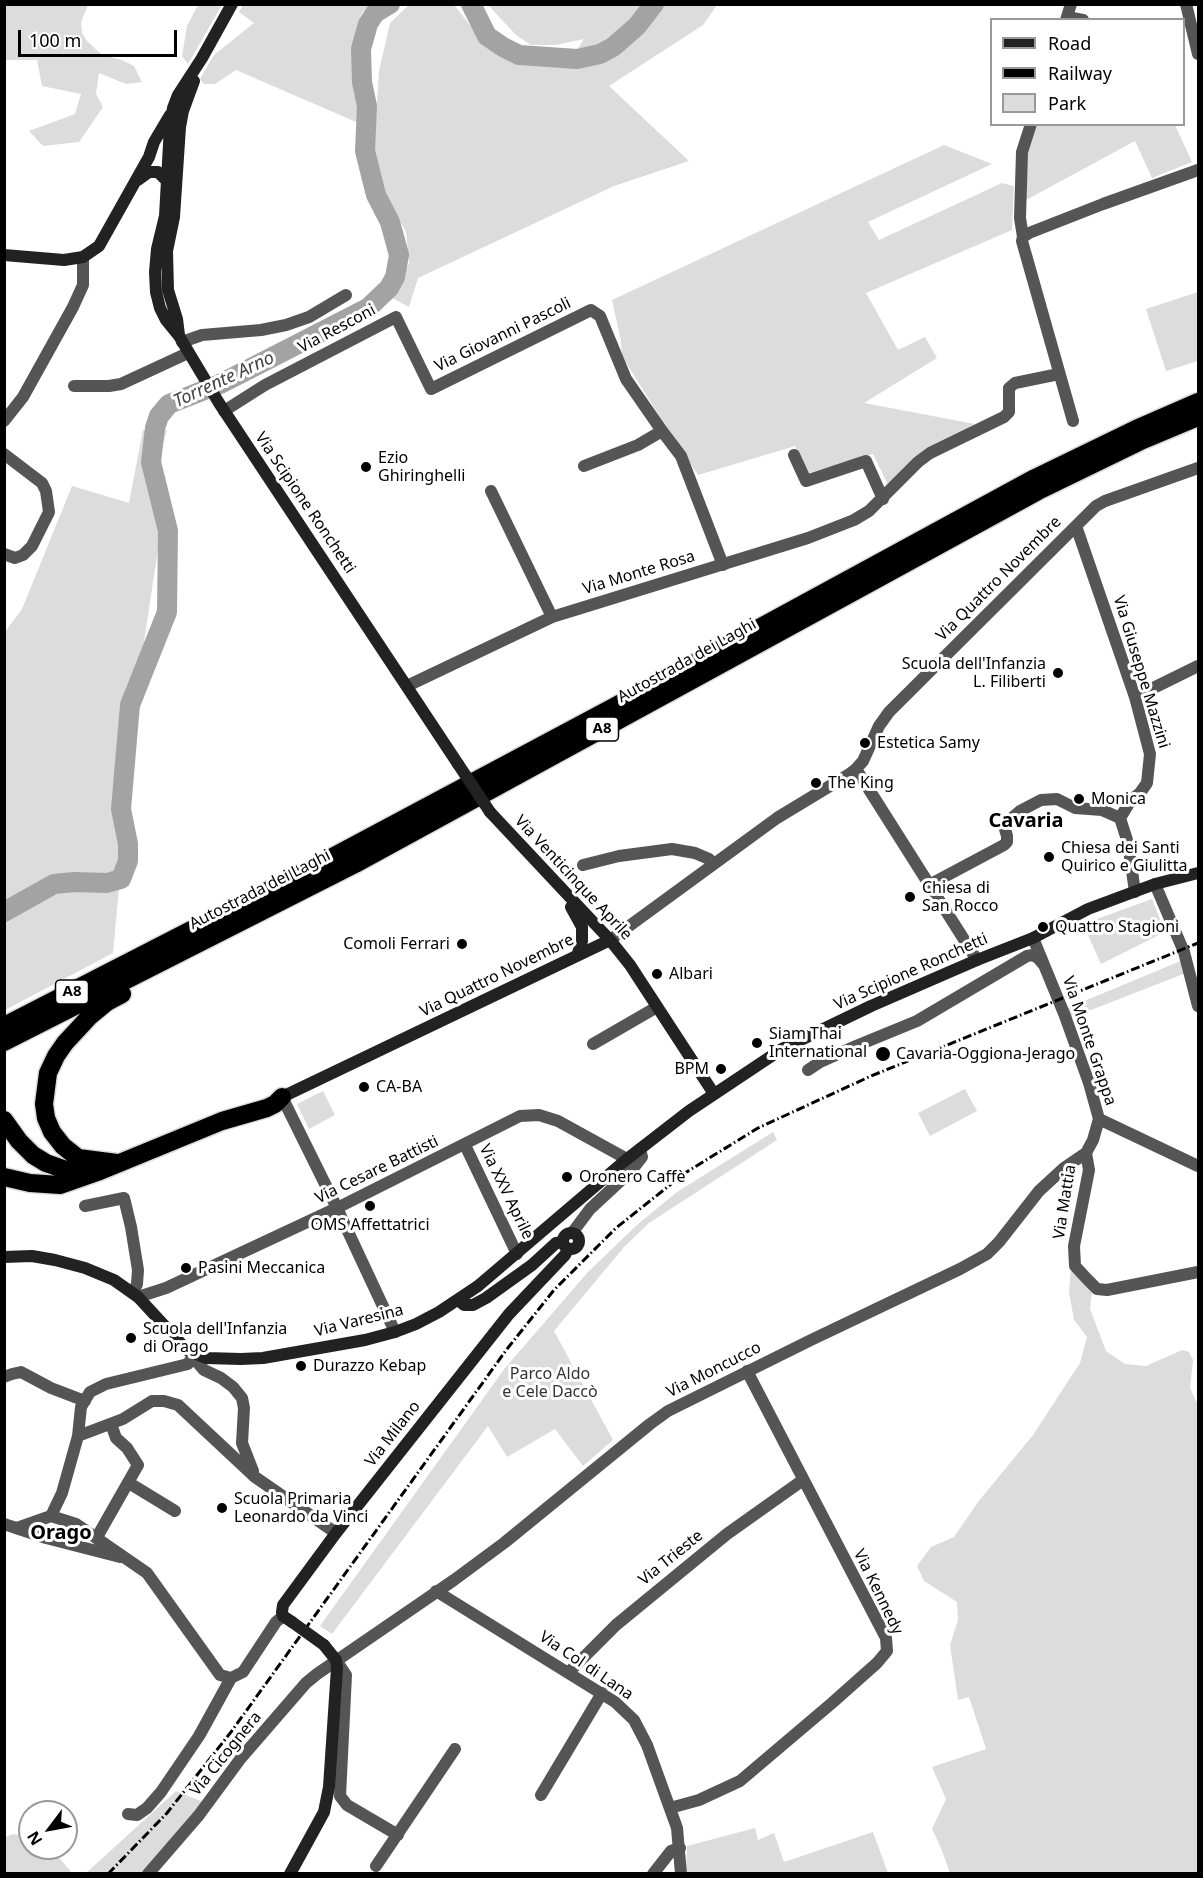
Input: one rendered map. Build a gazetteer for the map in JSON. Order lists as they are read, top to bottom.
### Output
{
  "streets": {
    "highway": ["Autostrada dei Laghi", "A8"],
    "street": [
      "Via Resconi",
      "Via Giovanni Pascoli",
      "Via Scipione Ronchetti",
      "Via Monte Rosa",
      "Via Quattro Novembre",
      "Via Giuseppe Mazzini",
      "Via Venticinque Aprile",
      "Via Monte Grappa",
      "Via Cesare Battisti",
      "Via XXV Aprile",
      "Via Mattia",
      "Via Varesina",
      "Via Moncucco",
      "Via Milano",
      "Via Trieste",
      "Via Kennedy",
      "Via Col di Lana",
      "Via Cicognera"
    ]
  },
  "crossings": [
    ["Via Resconi", "Via Giovanni Pascoli"],
    ["Via Resconi", "Via Scipione Ronchetti"],
    ["Via Giovanni Pascoli", "Via Monte Rosa"],
    ["Via Scipione Ronchetti", "Via Monte Rosa"],
    ["Via Scipione Ronchetti", "Via Venticinque Aprile"],
    ["Via Scipione Ronchetti", "Via Monte Grappa"],
    ["Via Scipione Ronchetti", "Via Cesare Battisti"],
    ["Via Scipione Ronchetti", "Via Varesina"],
    ["Via Scipione Ronchetti", "Via Milano"],
    ["Via Monte Rosa", "Via Venticinque Aprile"],
    ["Via Quattro Novembre", "Via Giuseppe Mazzini"],
    ["Via Quattro Novembre", "Via Venticinque Aprile"],
    ["Via Cesare Battisti", "Via XXV Aprile"],
    ["Via Cesare Battisti", "Via Varesina"],
    ["Via XXV Aprile", "Via Varesina"],
    ["Via Mattia", "Via Moncucco"],
    ["Via Varesina", "Via Milano"],
    ["Via Moncucco", "Via Kennedy"],
    ["Via Moncucco", "Via Col di Lana"],
    ["Via Moncucco", "Via Cicognera"],
    ["Via Trieste", "Via Kennedy"],
    ["Via Trieste", "Via Col di Lana"],
    ["Via Kennedy", "Via Col di Lana"]
  ],
  "districts": ["Cavaria", "Orago"],
  "water": ["Torrente Arno"],
  "parks": ["Parco Aldo e Cele Daccò"],
  "places": [
    "Ezio Ghiringhelli",
    "Scuola dell'Infanzia L. Filiberti",
    "Estetica Samy",
    "The King",
    "Monica",
    "Chiesa dei Santi Quirico e Giulitta",
    "Chiesa di San Rocco",
    "Quattro Stagioni",
    "Comoli Ferrari",
    "Albari",
    "Siam Thai International",
    "Cavaria-Oggiona-Jerago",
    "BPM",
    "CA-BA",
    "Oronero Caffè",
    "OMS Affettatrici",
    "Pasini Meccanica",
    "Scuola dell'Infanzia di Orago",
    "Durazzo Kebap",
    "Scuola Primaria Leonardo da Vinci"
  ],
  "legend": ["Road", "Railway", "Park"],
  "scale_bar": "100 m",
  "north": "bottom left"
}
